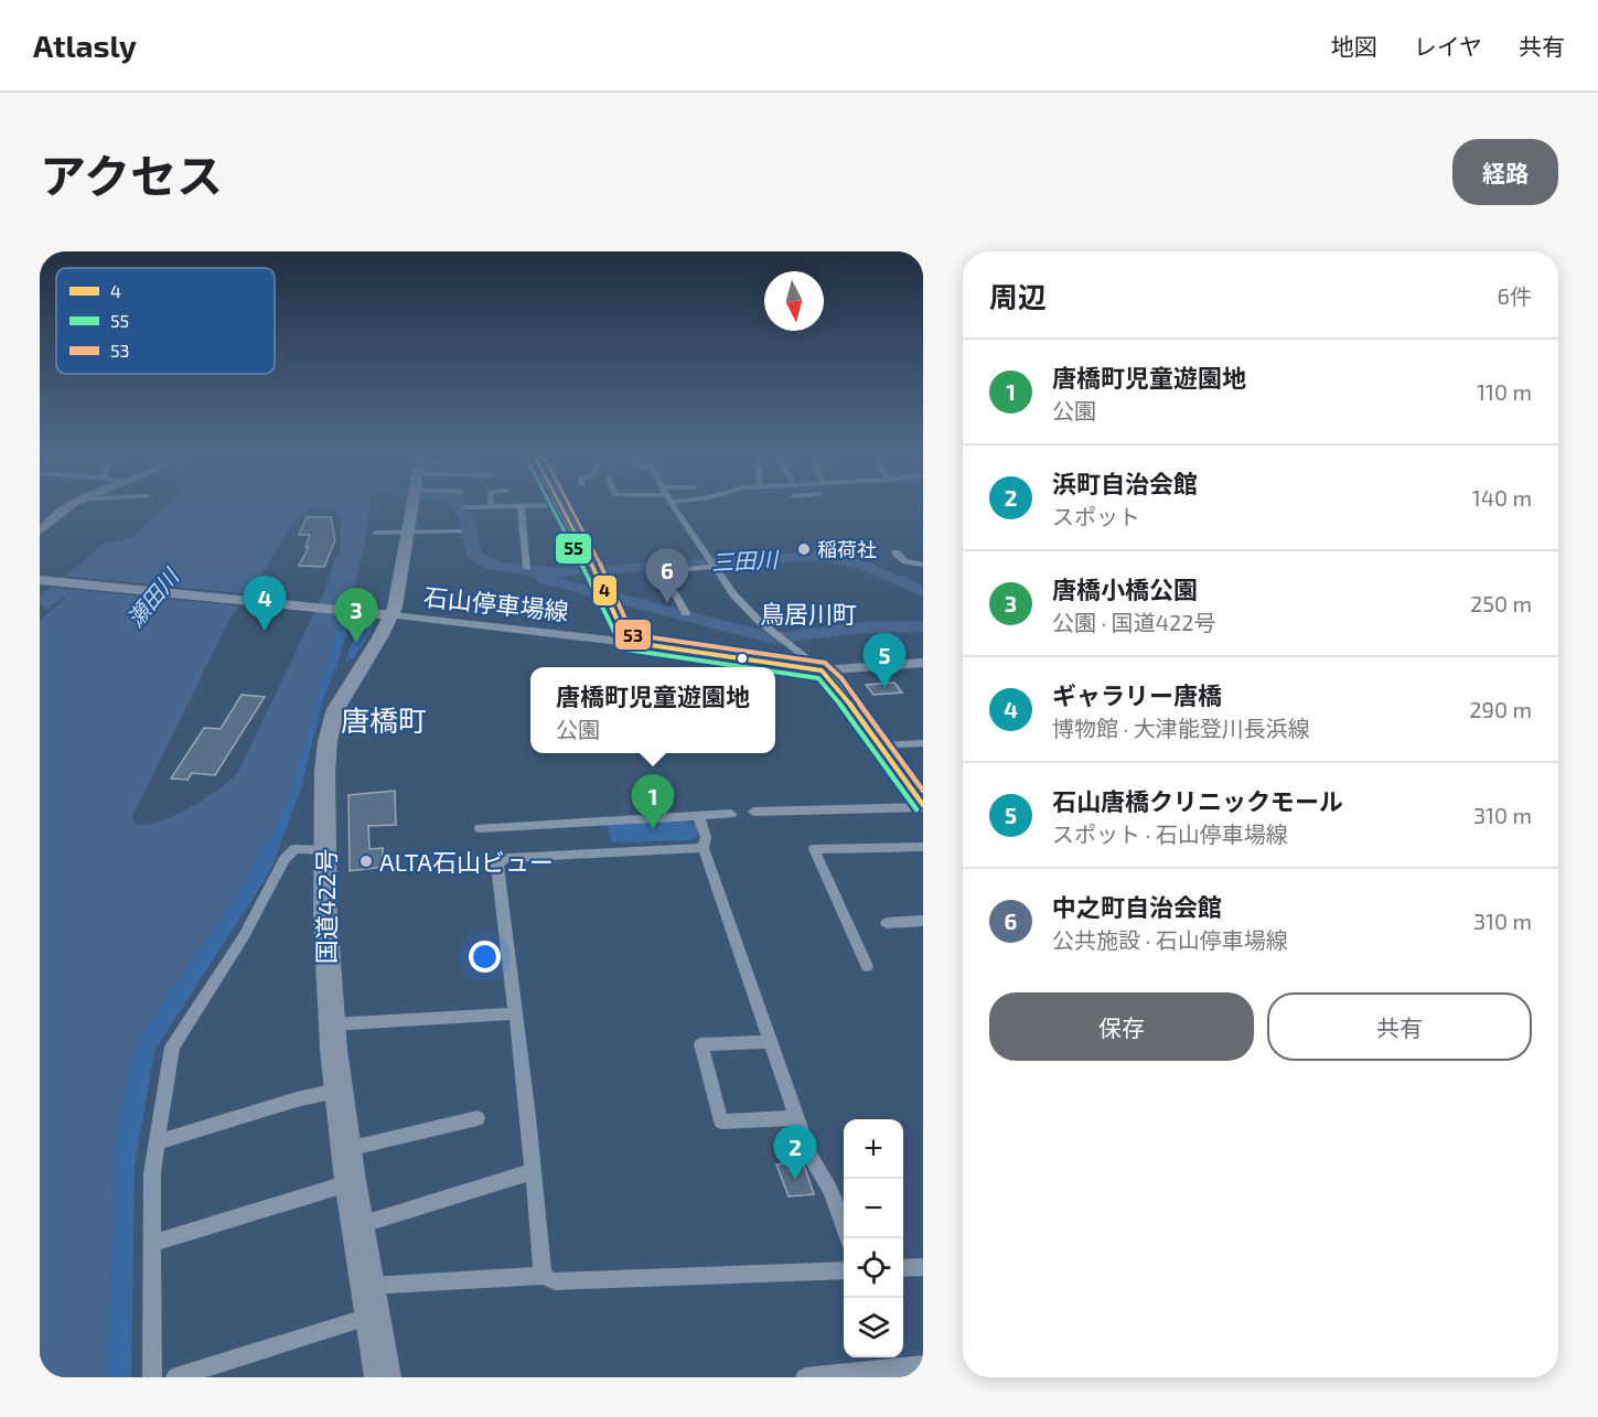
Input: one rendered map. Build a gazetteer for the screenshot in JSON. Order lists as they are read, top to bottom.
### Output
{
  "streets": {
    "highway": ["国道422号"],
    "main road": ["石山停車場線"]
  },
  "crossings": [
    ["石山停車場線", "国道422号"]
  ],
  "districts": ["鳥居川町", "唐橋町"],
  "water": ["三田川", "瀬田川"],
  "places": ["稲荷社", "ALTA石山ビュー"],
  "lines": ["transit line 4", "transit line 55", "transit line 53"],
  "legend": ["4", "55", "53"],
  "north": "bottom",
  "page": {
    "header": "Atlasly",
    "nav": ["地図", "レイヤ", "共有"],
    "title": "アクセス",
    "buttons": [
      "経路",
      ["保存", "共有"]
    ],
    "heading": ["周辺", "6件"],
    "list": [
      {
        "mark": "1",
        "name": "唐橋町児童遊園地",
        "note": "公園",
        "value": "110 m"
      },
      {
        "mark": "2",
        "name": "浜町自治会館",
        "note": "スポット",
        "value": "140 m"
      },
      {
        "mark": "3",
        "name": "唐橋小橋公園",
        "note": "公園 · 国道422号",
        "value": "250 m"
      },
      {
        "mark": "4",
        "name": "ギャラリー唐橋",
        "note": "博物館 · 大津能登川長浜線",
        "value": "290 m"
      },
      {
        "mark": "5",
        "name": "石山唐橋クリニックモール",
        "note": "スポット · 石山停車場線",
        "value": "310 m"
      },
      {
        "mark": "6",
        "name": "中之町自治会館",
        "note": "公共施設 · 石山停車場線",
        "value": "310 m"
      }
    ],
    "pins": [
      "6",
      "4",
      "3",
      "5",
      "1",
      "2"
    ],
    "popup": ["唐橋町児童遊園地", "公園"],
    "map_buttons": ["+", "−"]
  }
}
